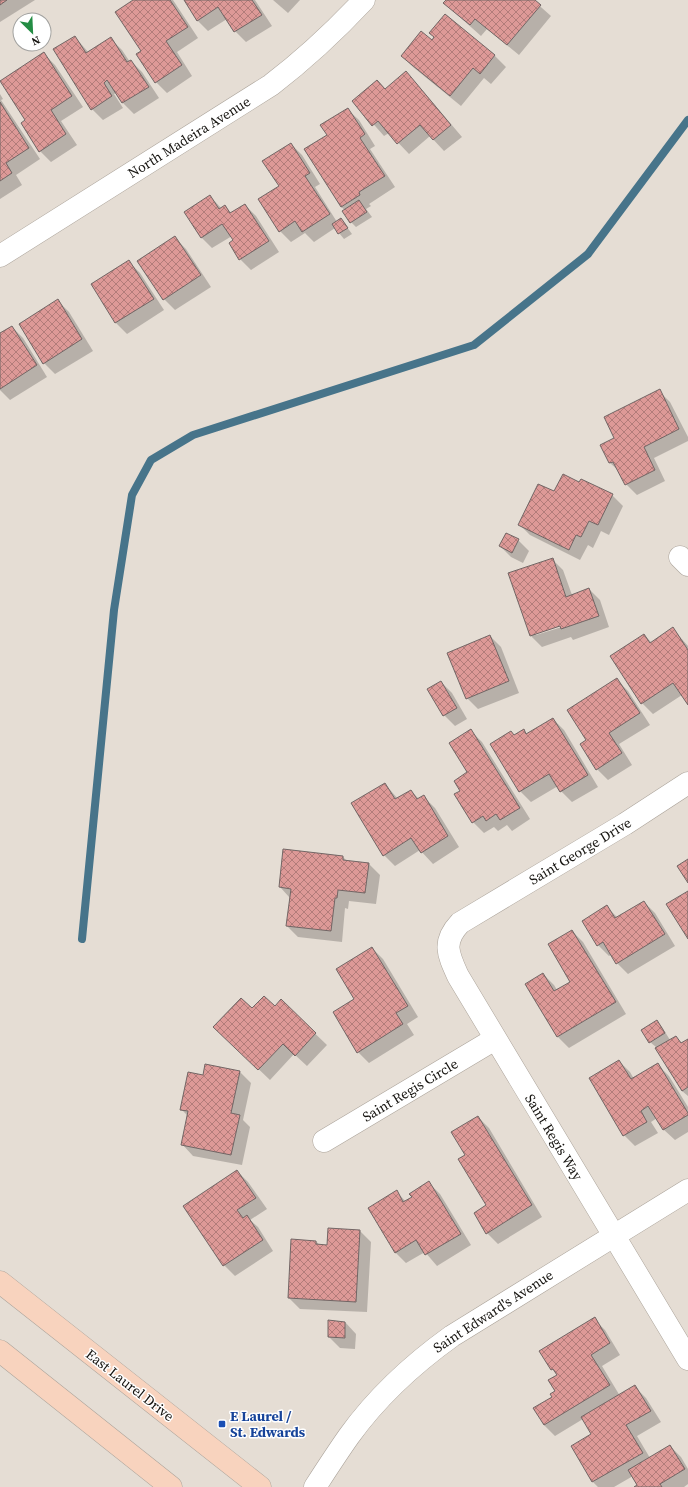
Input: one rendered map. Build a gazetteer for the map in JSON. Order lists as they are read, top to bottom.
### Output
{
  "streets": {
    "main road": ["East Laurel Drive"],
    "street": [
      "North Madeira Avenue",
      "Saint George Drive",
      "Saint Regis Circle",
      "Saint Regis Way",
      "Saint Edward's Avenue"
    ]
  },
  "crossings": [
    ["Saint George Drive", "Saint Regis Way"],
    ["Saint Regis Circle", "Saint Regis Way"],
    ["Saint Regis Way", "Saint Edward's Avenue"]
  ],
  "places": {
    "transit": ["E Laurel / St. Edwards"]
  },
  "north": "bottom right"
}
